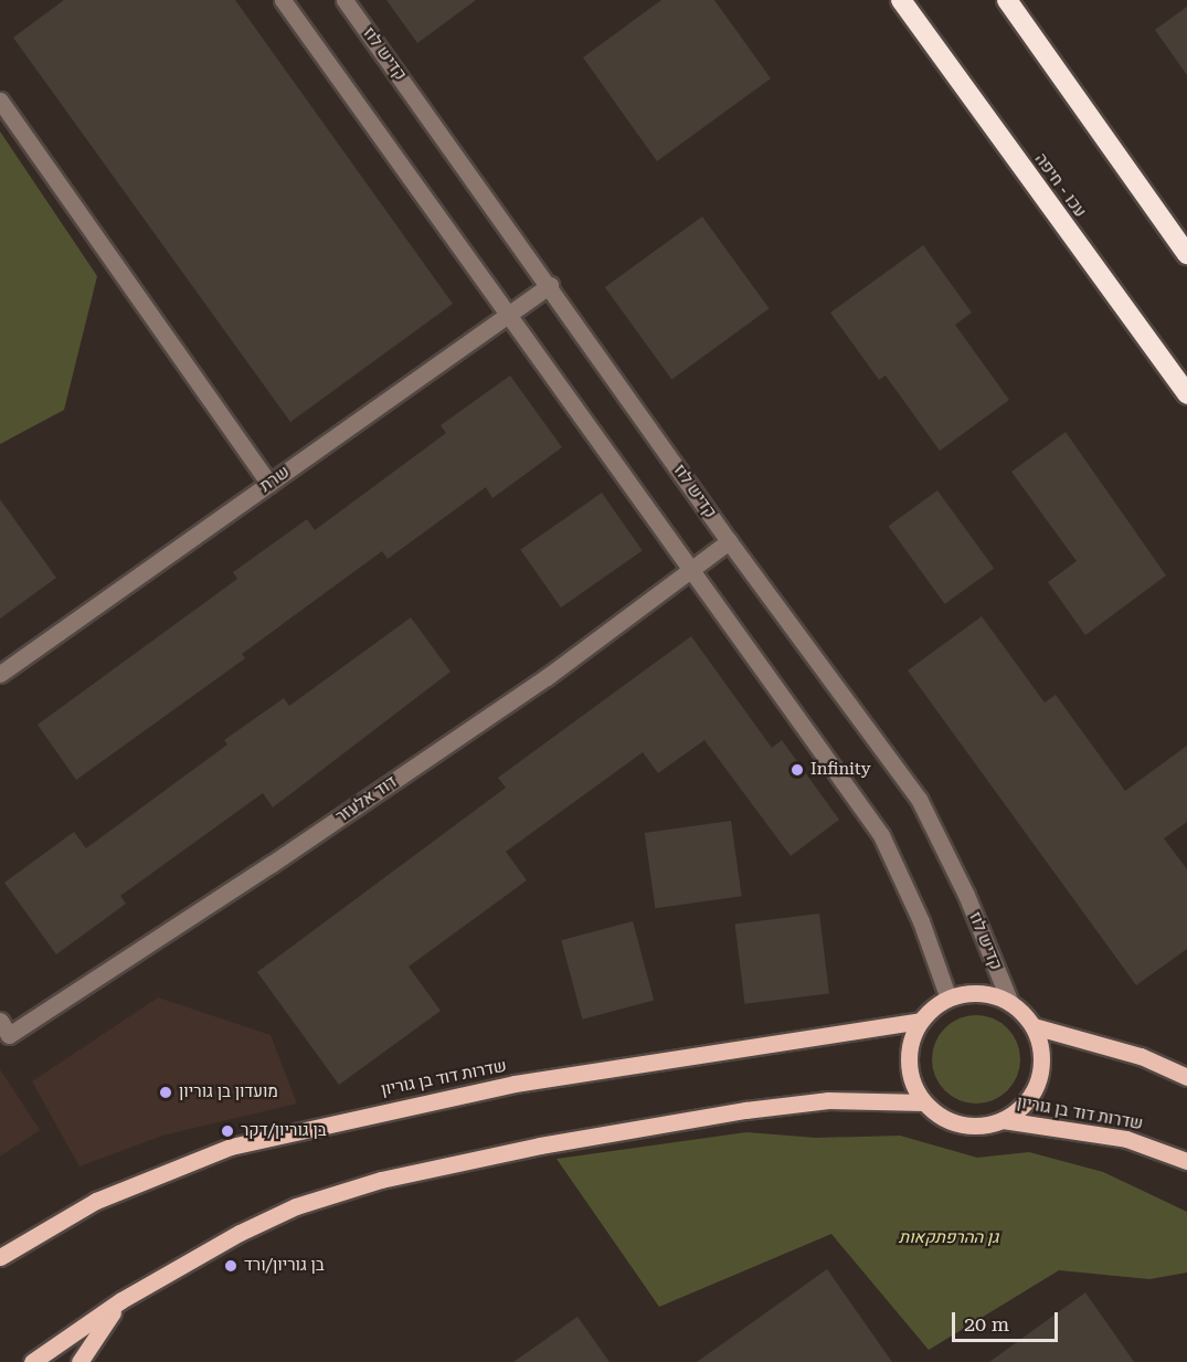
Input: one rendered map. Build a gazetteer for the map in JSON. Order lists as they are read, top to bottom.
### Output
{
  "streets": {
    "highway": ["עכו - חיפה"],
    "main road": ["שדרות דוד בן גוריון"],
    "street": ["קדיש לוז", "שרת", "דוד אלעזר"]
  },
  "crossings": [
    ["קדיש לוז", "שרת"],
    ["קדיש לוז", "דוד אלעזר"],
    ["קדיש לוז", "שדרות דוד בן גוריון"]
  ],
  "parks": ["גן ההרפתקאות"],
  "places": [
    "Infinity",
    "מועדון בן גוריון",
    "בן גוריון/דקר",
    "בן גוריון/ורד"
  ],
  "scale_bar": "20 m"
}
